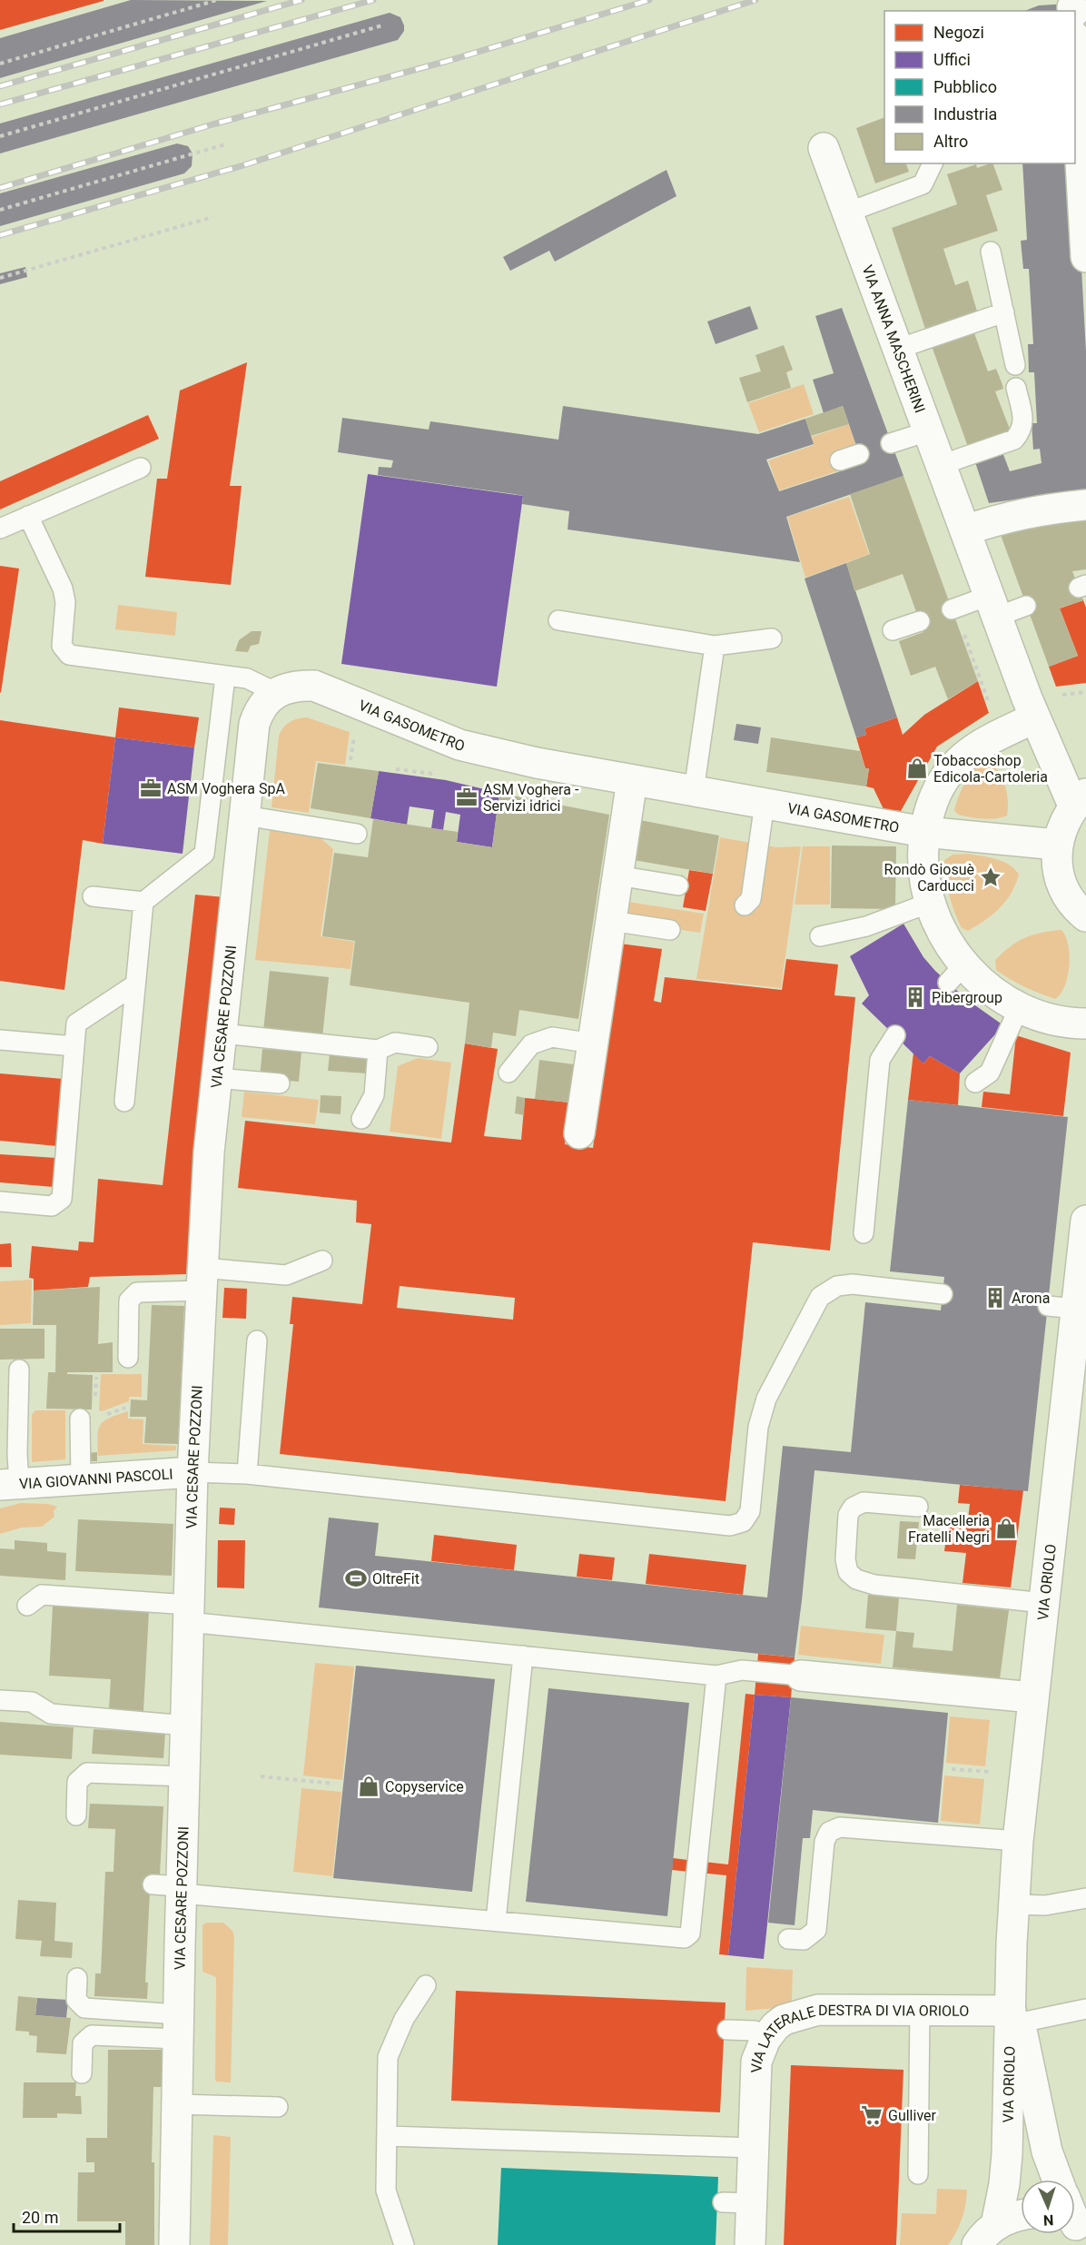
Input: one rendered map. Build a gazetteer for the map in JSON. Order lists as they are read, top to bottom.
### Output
{
  "streets": {
    "street": [
      "VIA ANNA MASCHERINI",
      "VIA GASOMETRO",
      "VIA CESARE POZZONI",
      "VIA GIOVANNI PASCOLI",
      "VIA ORIOLO",
      "VIA LATERALE DESTRA DI VIA ORIOLO"
    ]
  },
  "crossings": [
    ["VIA GASOMETRO", "VIA CESARE POZZONI"],
    ["VIA CESARE POZZONI", "VIA GIOVANNI PASCOLI"],
    ["VIA ORIOLO", "VIA LATERALE DESTRA DI VIA ORIOLO"]
  ],
  "places": {
    "shop": ["Tobaccoshop Edicola-Cartoleria", "Macelleria Fratelli Negri", "Copyservice"],
    "office": ["ASM Voghera SpA", "ASM Voghera - Servizi idrici"],
    "place": ["Rondò Giosuè Carducci"],
    "building": ["Pibergroup", "Arona"],
    "sports": ["OltreFit"],
    "supermarket": ["Gulliver"]
  },
  "legend": [
    "Negozi",
    "Uffici",
    "Pubblico",
    "Industria",
    "Altro"
  ],
  "scale_bar": "20 m",
  "north": "bottom"
}
